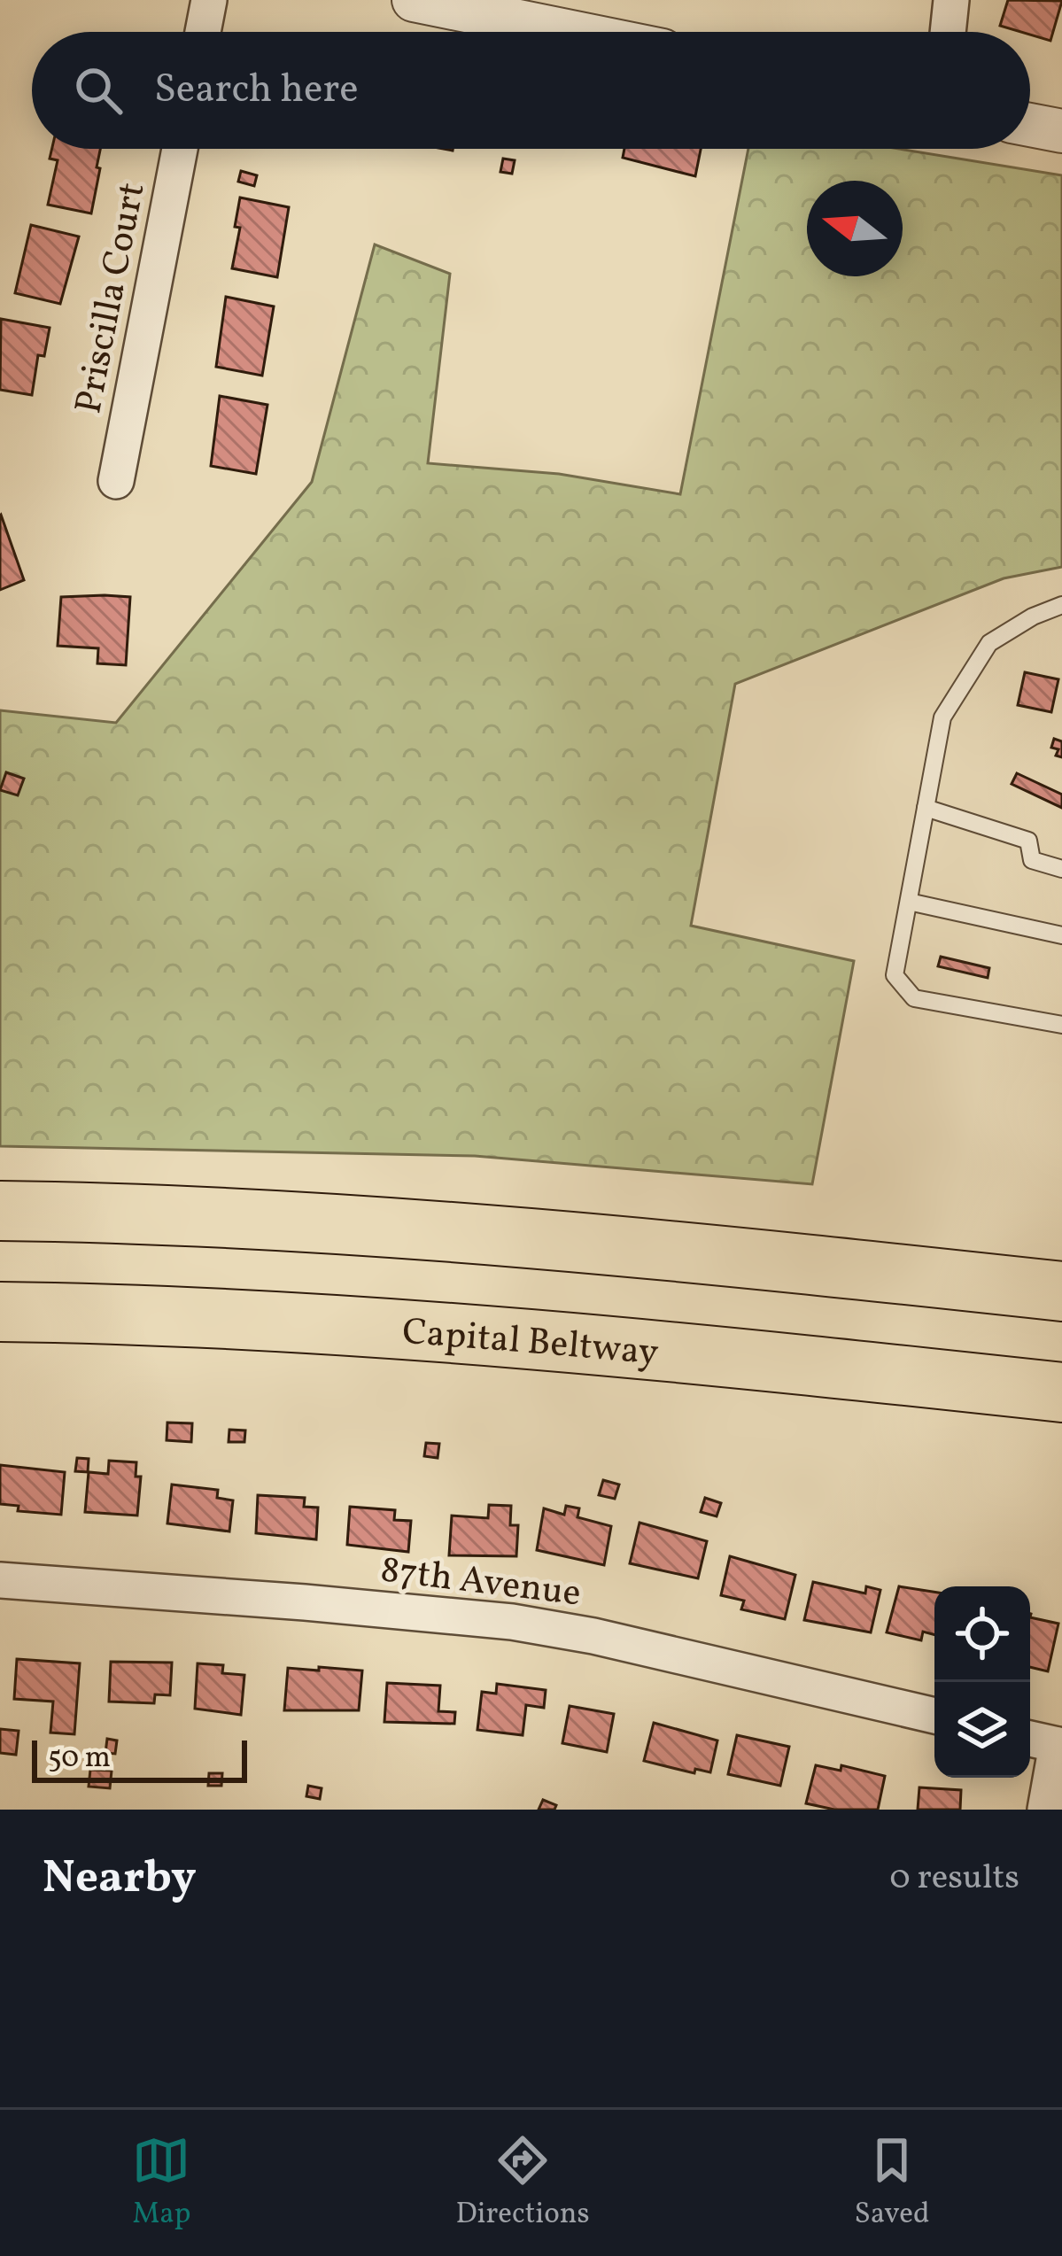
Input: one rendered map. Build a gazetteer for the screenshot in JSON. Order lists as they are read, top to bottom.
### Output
{
  "streets": {
    "highway": ["Capital Beltway"],
    "street": ["Priscilla Court", "87th Avenue"]
  },
  "scale_bar": "50 m",
  "north": "left",
  "page": {
    "search": "Search here",
    "scale": "50 m",
    "heading": ["Nearby", "0 results"],
    "nav": ["Map", "Directions", "Saved"]
  }
}
